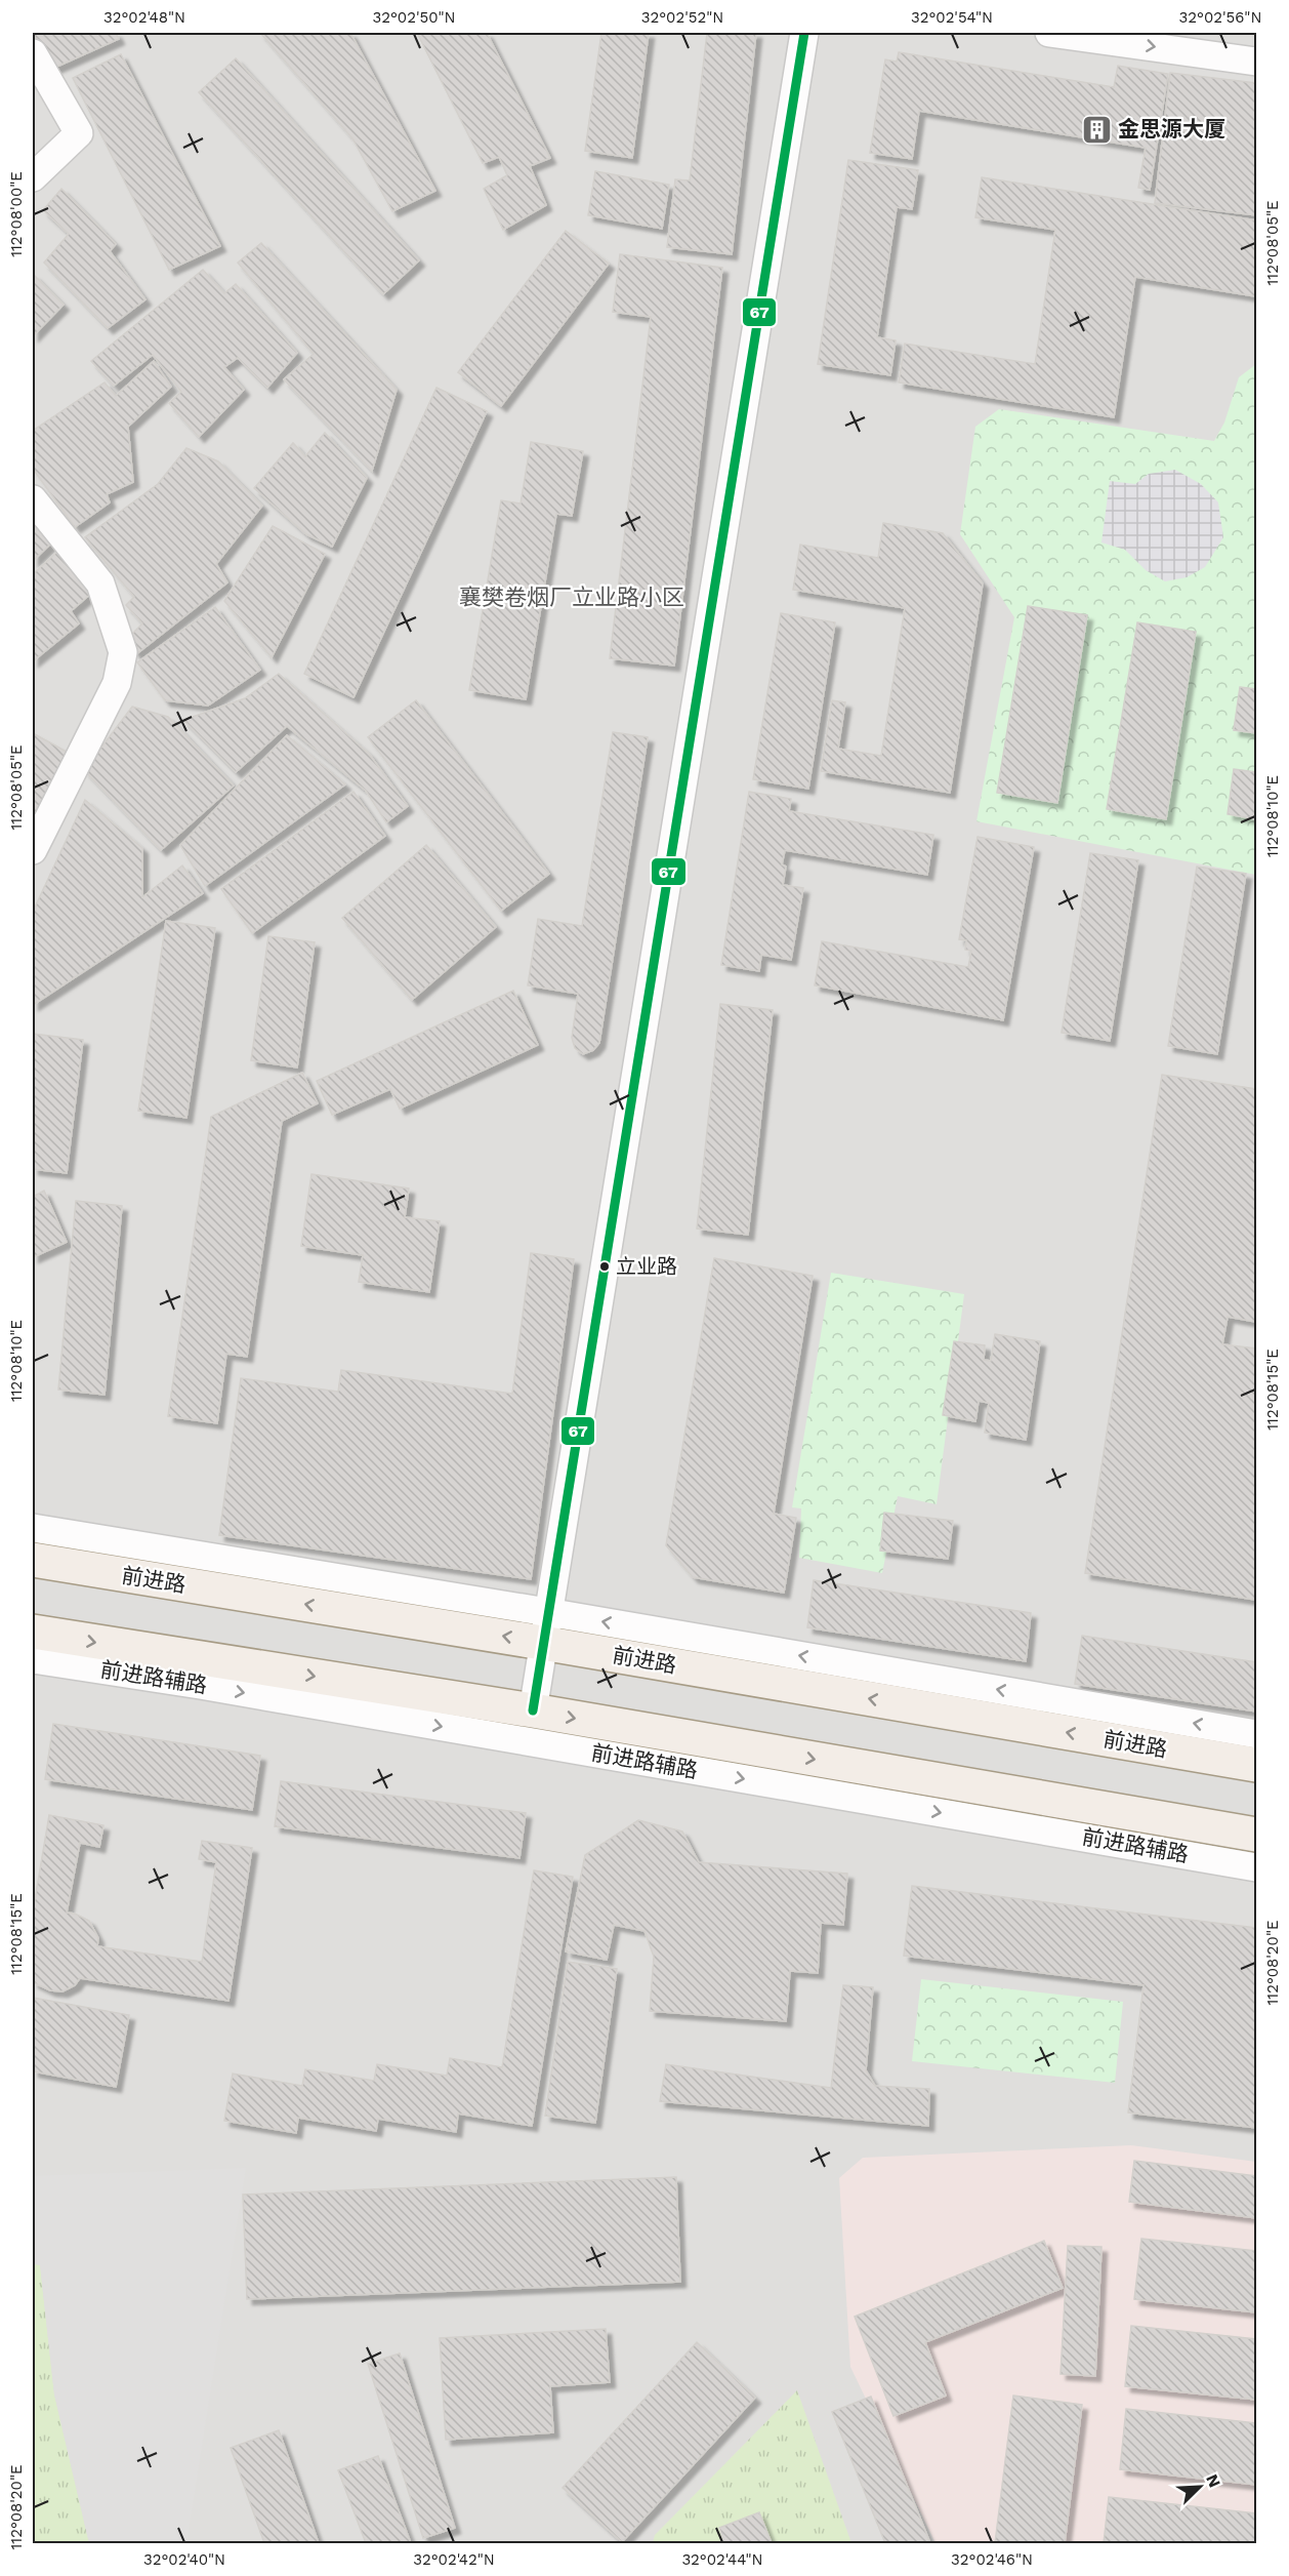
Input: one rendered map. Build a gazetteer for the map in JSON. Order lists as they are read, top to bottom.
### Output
{
  "streets": {
    "main road": ["前进路"],
    "street": ["前进路辅路"]
  },
  "districts": ["襄樊卷烟厂立业路小区"],
  "places": {
    "building": ["金思源大厦"],
    "other": ["立业路"]
  },
  "lines": ["transit line 67"],
  "north": "top right",
  "coordinates": [
    "32°02'48\"N",
    "32°02'50\"N",
    "32°02'52\"N",
    "32°02'54\"N",
    "32°02'56\"N",
    "112°08'00\"E",
    "112°08'05\"E",
    "112°08'10\"E",
    "112°08'15\"E",
    "112°08'20\"E",
    "32°02'40\"N",
    "32°02'42\"N",
    "32°02'44\"N",
    "32°02'46\"N"
  ]
}
